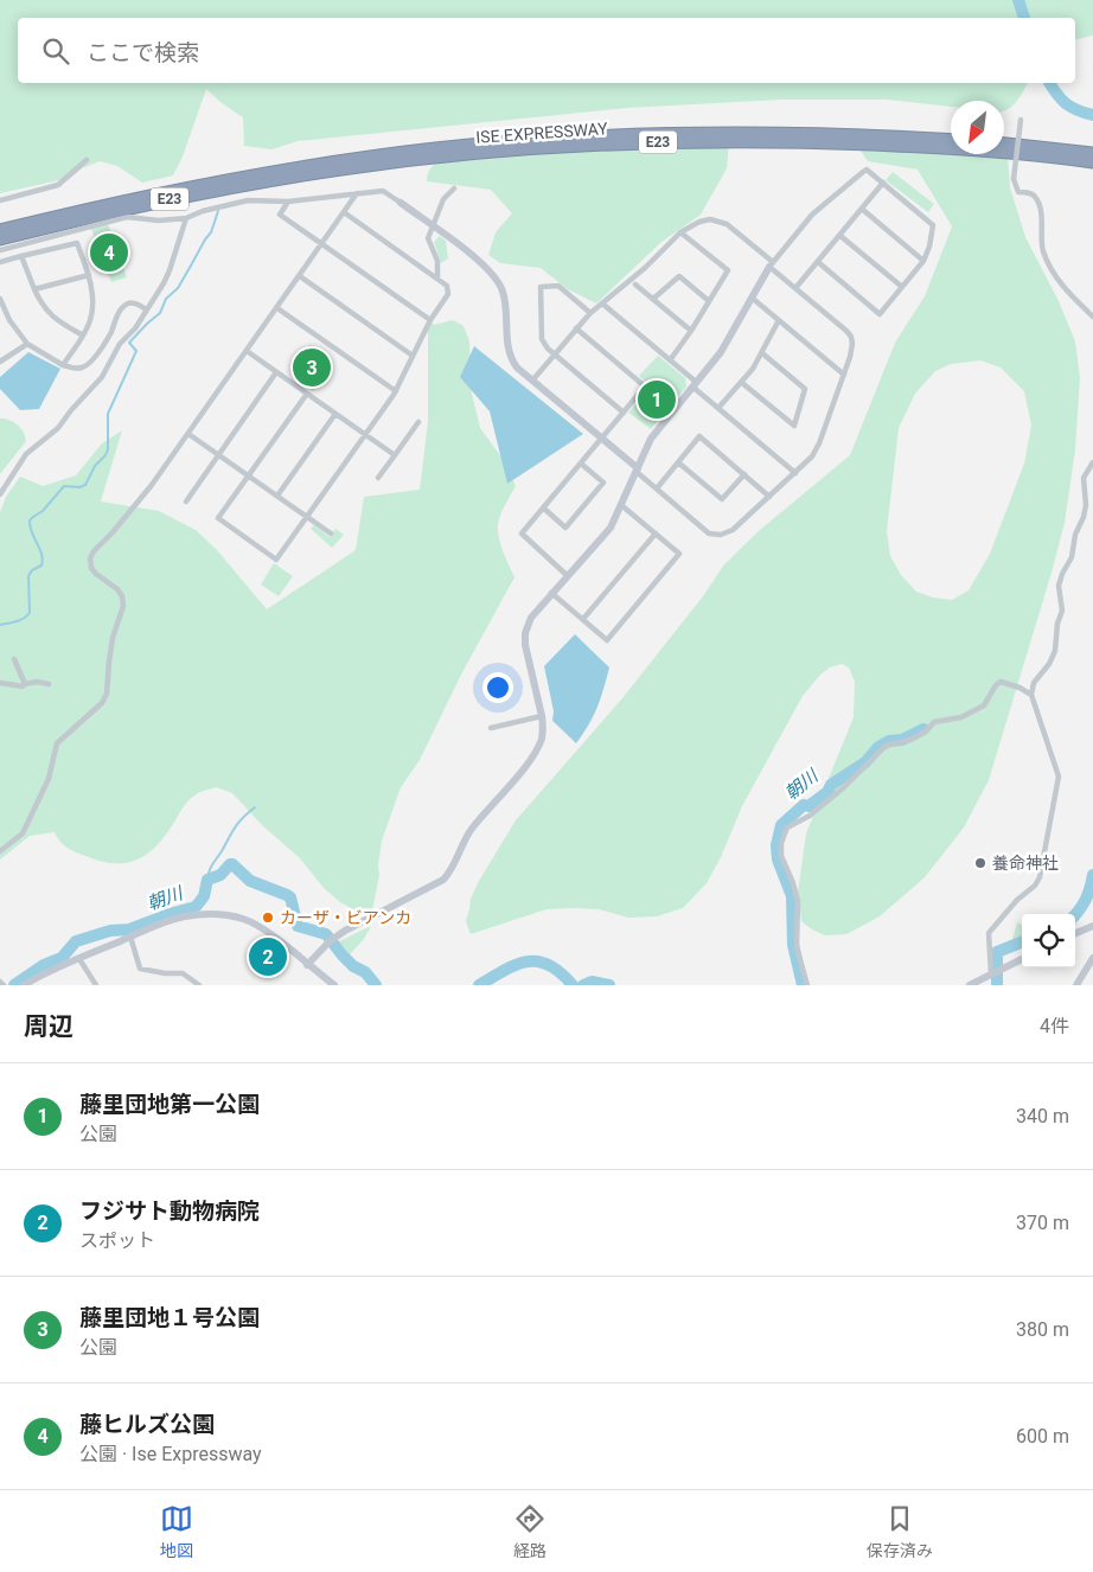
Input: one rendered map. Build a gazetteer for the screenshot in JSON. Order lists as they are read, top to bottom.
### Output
{
  "streets": {
    "highway": ["ISE EXPRESSWAY", "E23"]
  },
  "water": ["朝川"],
  "places": ["養命神社", "カーザ・ビアンカ"],
  "north": "bottom left",
  "page": {
    "search": "ここで検索",
    "pins": [
      "4",
      "3",
      "1",
      "2"
    ],
    "heading": ["周辺", "4件"],
    "list": [
      {
        "mark": "1",
        "name": "藤里団地第一公園",
        "note": "公園",
        "value": "340 m"
      },
      {
        "mark": "2",
        "name": "フジサト動物病院",
        "note": "スポット",
        "value": "370 m"
      },
      {
        "mark": "3",
        "name": "藤里団地１号公園",
        "note": "公園",
        "value": "380 m"
      },
      {
        "mark": "4",
        "name": "藤ヒルズ公園",
        "note": "公園 · Ise Expressway",
        "value": "600 m"
      }
    ],
    "nav": ["地図", "経路", "保存済み"]
  }
}
